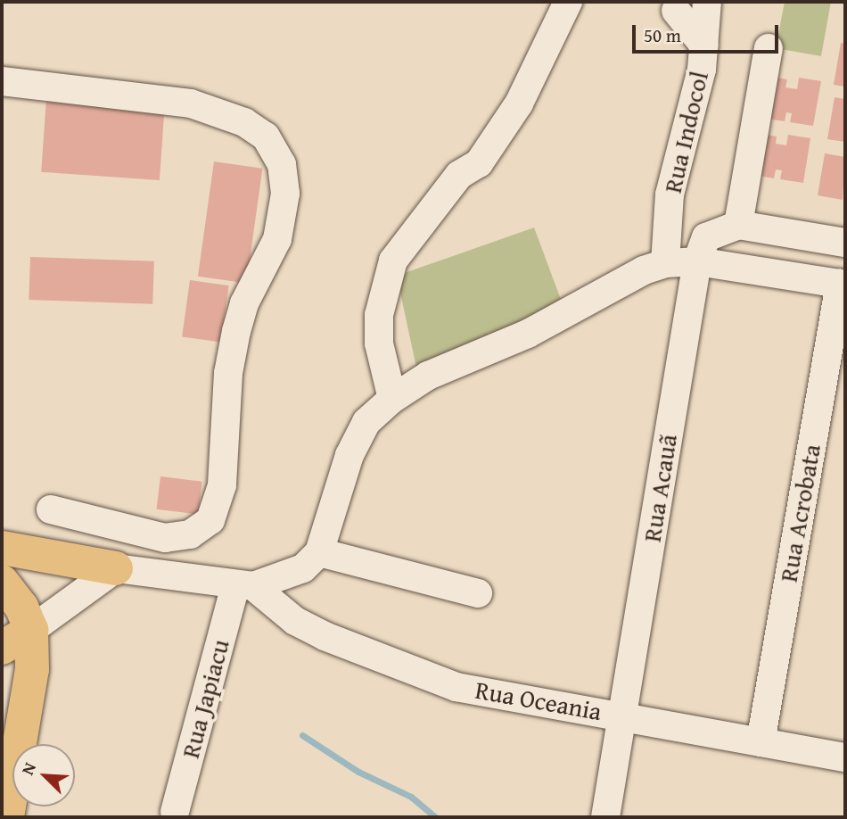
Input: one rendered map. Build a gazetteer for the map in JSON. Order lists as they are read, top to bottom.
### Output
{
  "streets": {
    "street": [
      "Rua Indocol",
      "Rua Acauã",
      "Rua Acrobata",
      "Rua Japiacu",
      "Rua Oceania"
    ]
  },
  "crossings": [
    ["Rua Acauã", "Rua Oceania"],
    ["Rua Acrobata", "Rua Oceania"],
    ["Rua Japiacu", "Rua Oceania"]
  ],
  "scale_bar": "50 m",
  "north": "top left"
}
